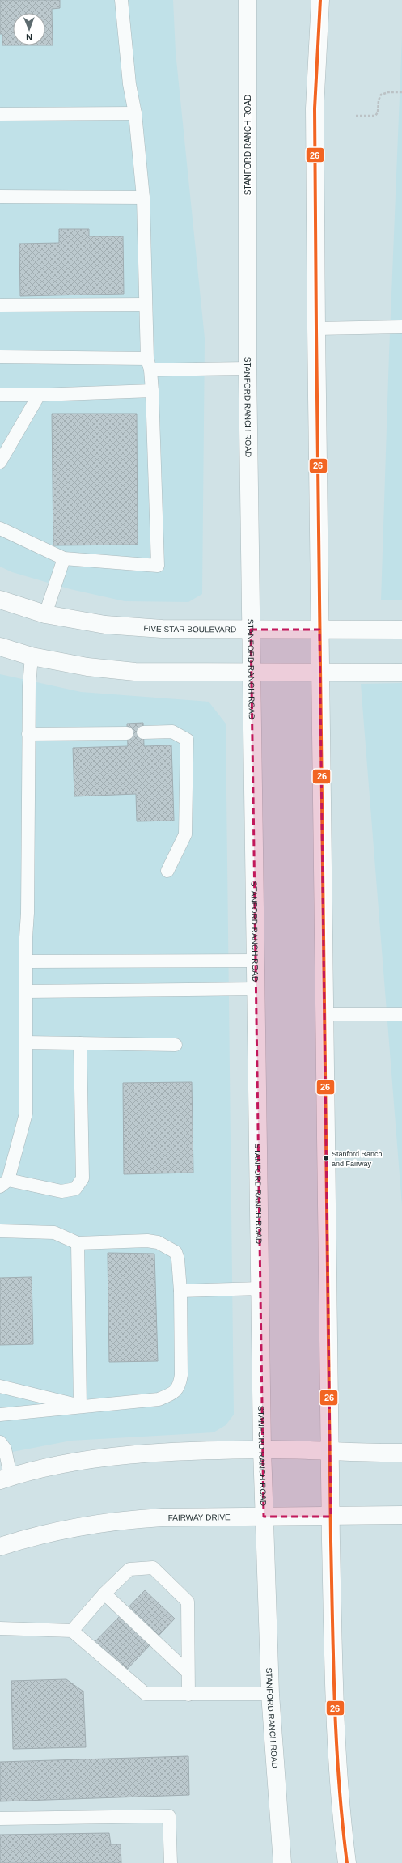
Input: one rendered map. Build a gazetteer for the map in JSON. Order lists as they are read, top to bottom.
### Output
{
  "streets": {
    "main road": ["STANFORD RANCH ROAD", "FIVE STAR BOULEVARD", "FAIRWAY DRIVE"]
  },
  "crossings": [
    ["STANFORD RANCH ROAD", "FIVE STAR BOULEVARD"],
    ["STANFORD RANCH ROAD", "FAIRWAY DRIVE"]
  ],
  "places": ["Stanford Ranch and Fairway"],
  "lines": ["transit line 26"],
  "north": "bottom"
}
